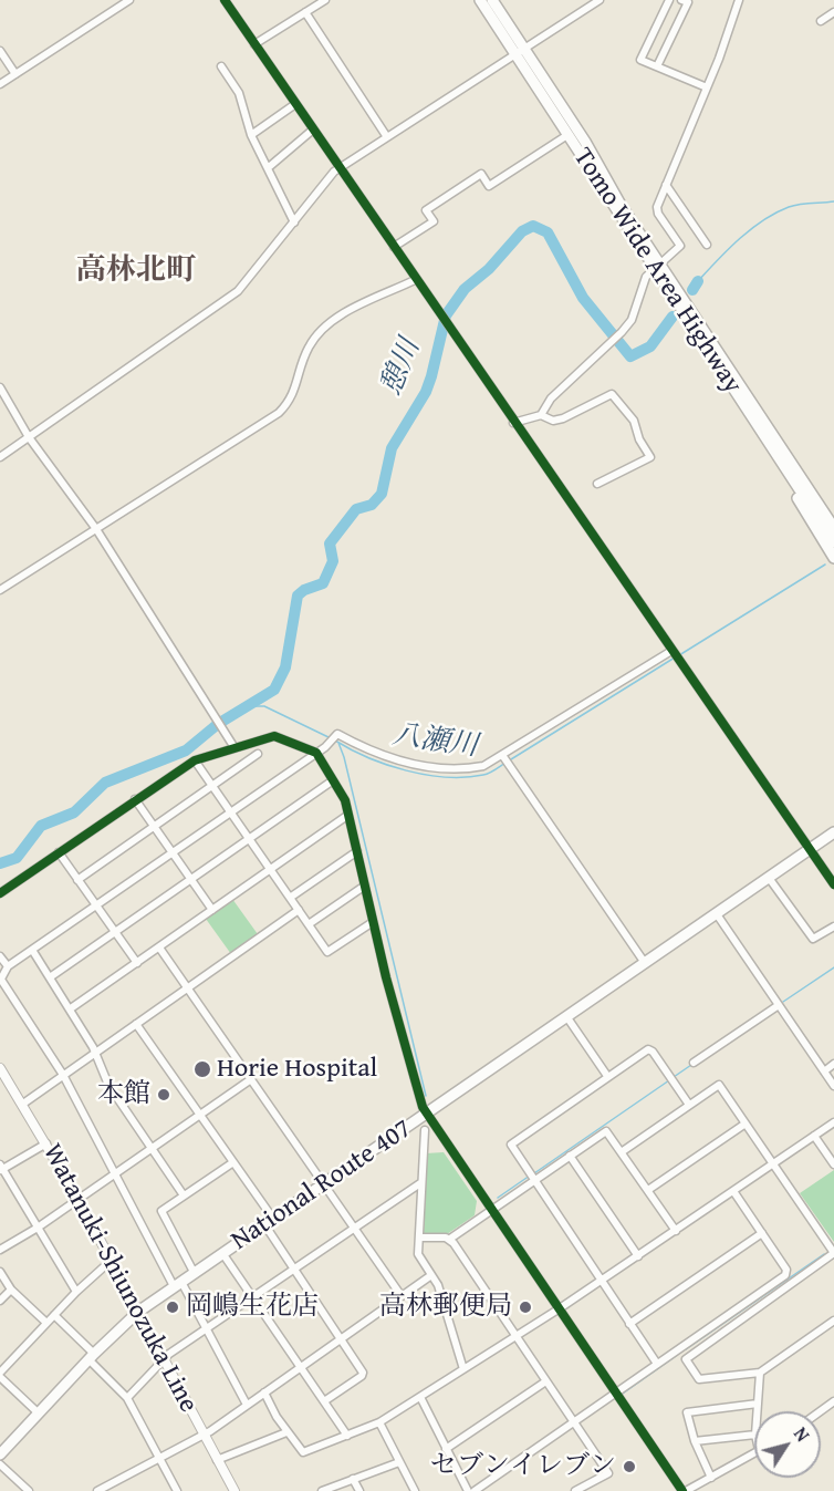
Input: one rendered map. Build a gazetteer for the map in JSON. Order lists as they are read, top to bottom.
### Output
{
  "streets": {
    "highway": ["Tomo Wide Area Highway", "National Route 407"],
    "main road": ["Watanuki-Shiunozuka Line"]
  },
  "crossings": [
    ["National Route 407", "Watanuki-Shiunozuka Line"]
  ],
  "districts": ["高林北町"],
  "water": ["憩川", "八瀬川"],
  "places": [
    "Horie Hospital",
    "本館",
    "岡嶋生花店",
    "高林郵便局",
    "セブンイレブン"
  ],
  "north": "top right"
}
